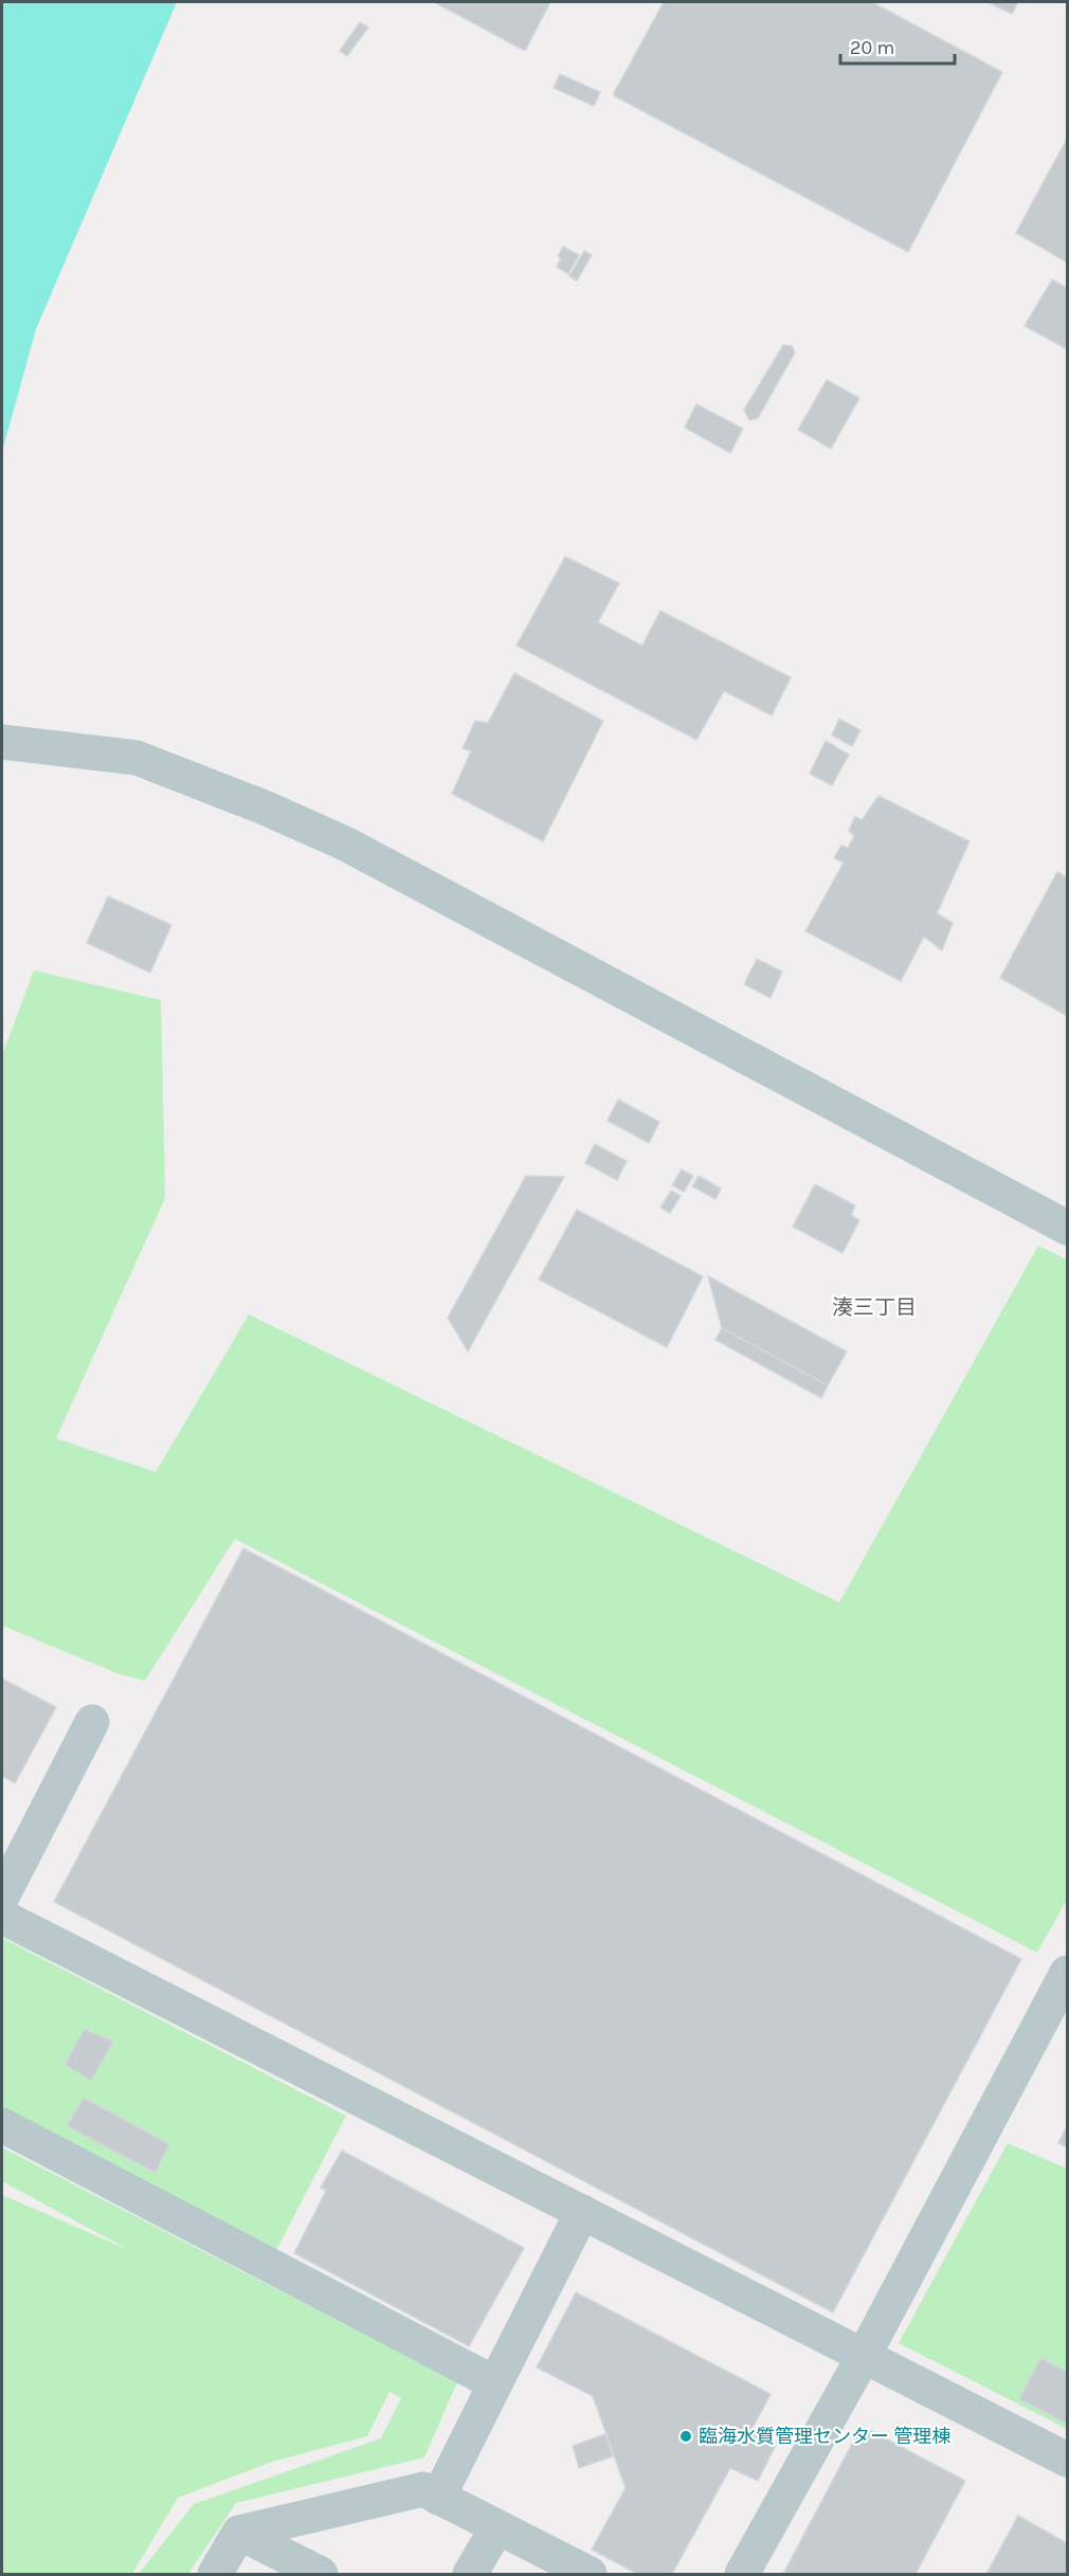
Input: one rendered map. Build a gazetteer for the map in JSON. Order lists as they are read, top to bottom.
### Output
{
  "districts": ["湊三丁目"],
  "places": ["臨海水質管理センター 管理棟"],
  "scale_bar": "20 m"
}
